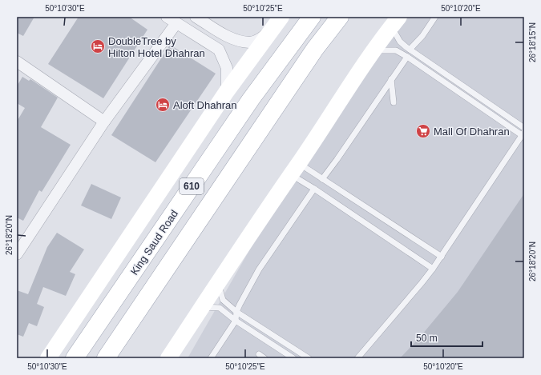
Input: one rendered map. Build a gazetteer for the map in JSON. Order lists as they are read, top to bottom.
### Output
{
  "streets": {
    "main road": ["610", "King Saud Road"]
  },
  "places": {
    "hotel": ["DoubleTree by Hilton Hotel Dhahran", "Aloft Dhahran"],
    "supermarket": ["Mall Of Dhahran"]
  },
  "scale_bar": "50 m",
  "coordinates": [
    "50°10'30\"E",
    "50°10'25\"E",
    "50°10'20\"E",
    "26°18'15\"N",
    "26°18'20\"N"
  ]
}
